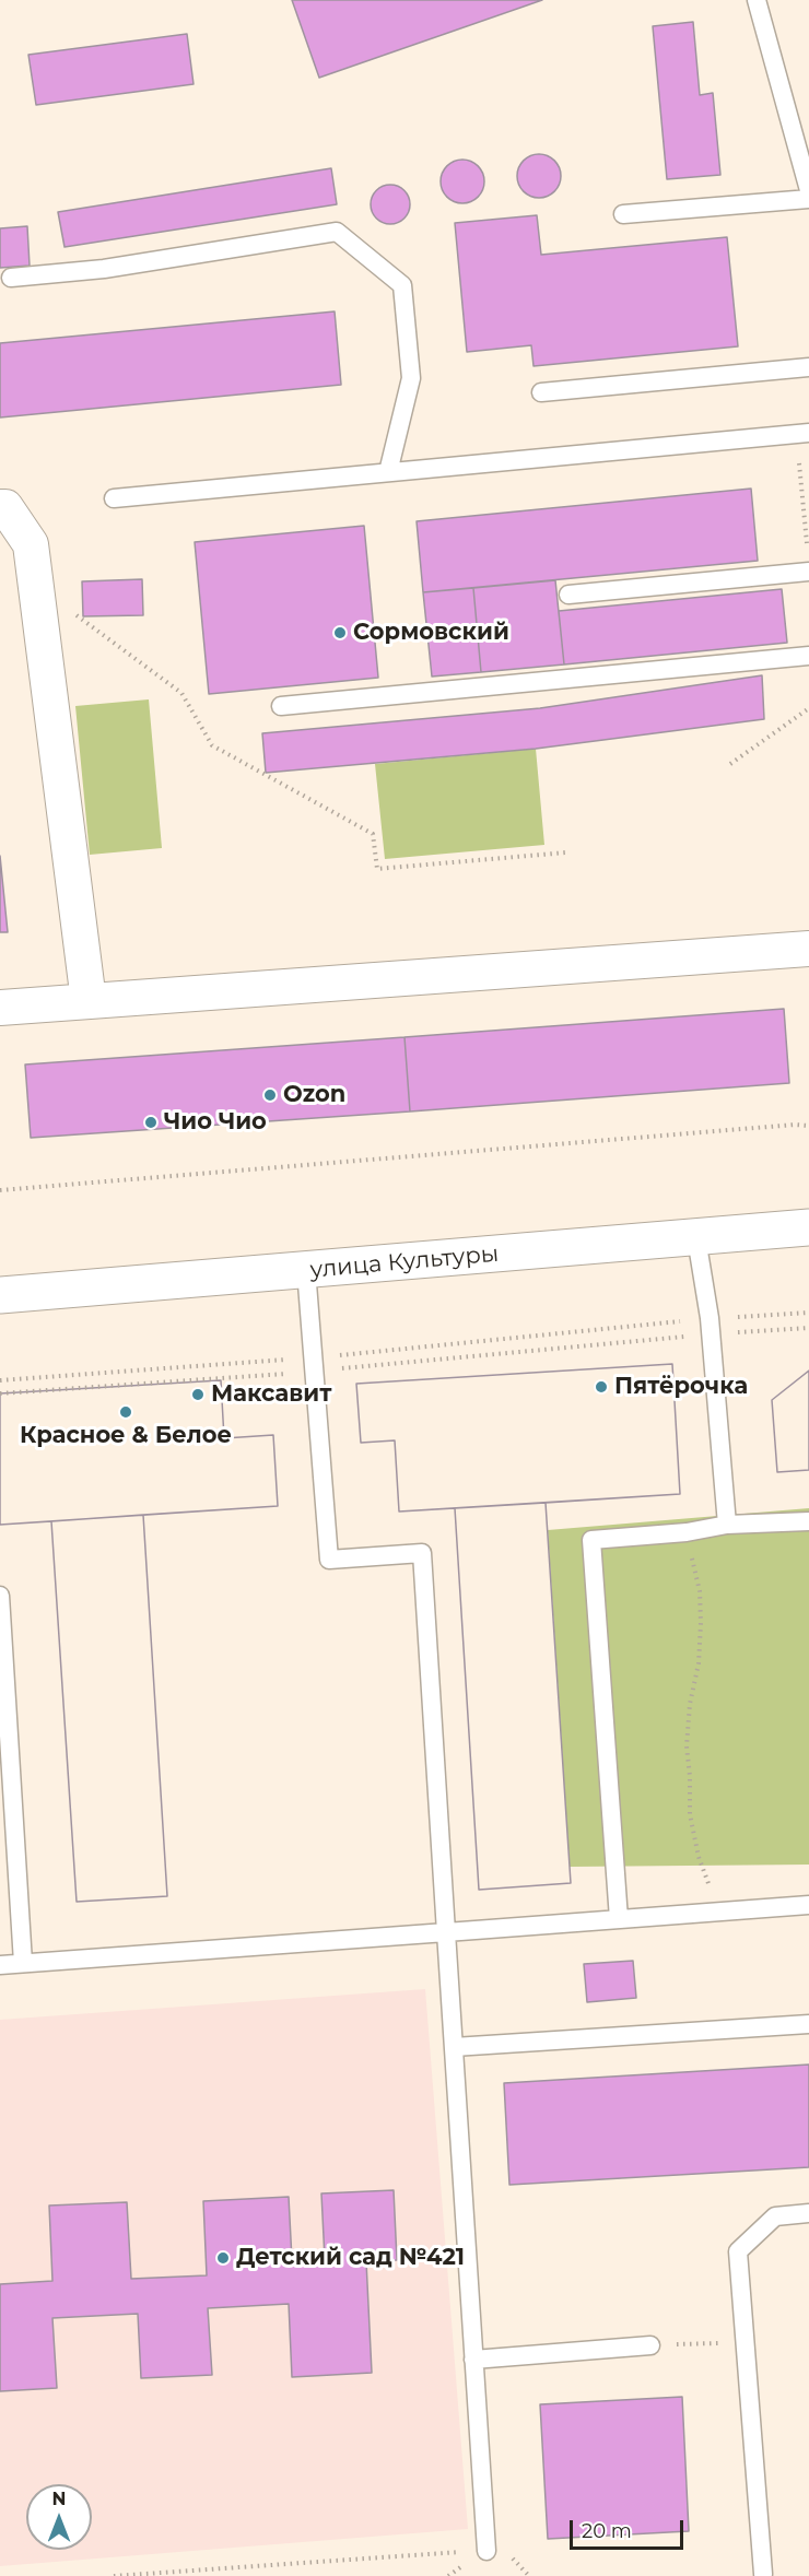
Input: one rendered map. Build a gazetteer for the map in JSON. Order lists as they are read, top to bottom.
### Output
{
  "streets": {
    "main road": ["улица Культуры"]
  },
  "places": [
    "Сормовский",
    "Ozon",
    "Чио Чио",
    "Пятёрочка",
    "Максавит",
    "Красное & Белое",
    "Детский сад №421"
  ],
  "scale_bar": "20 m",
  "north": "top"
}
